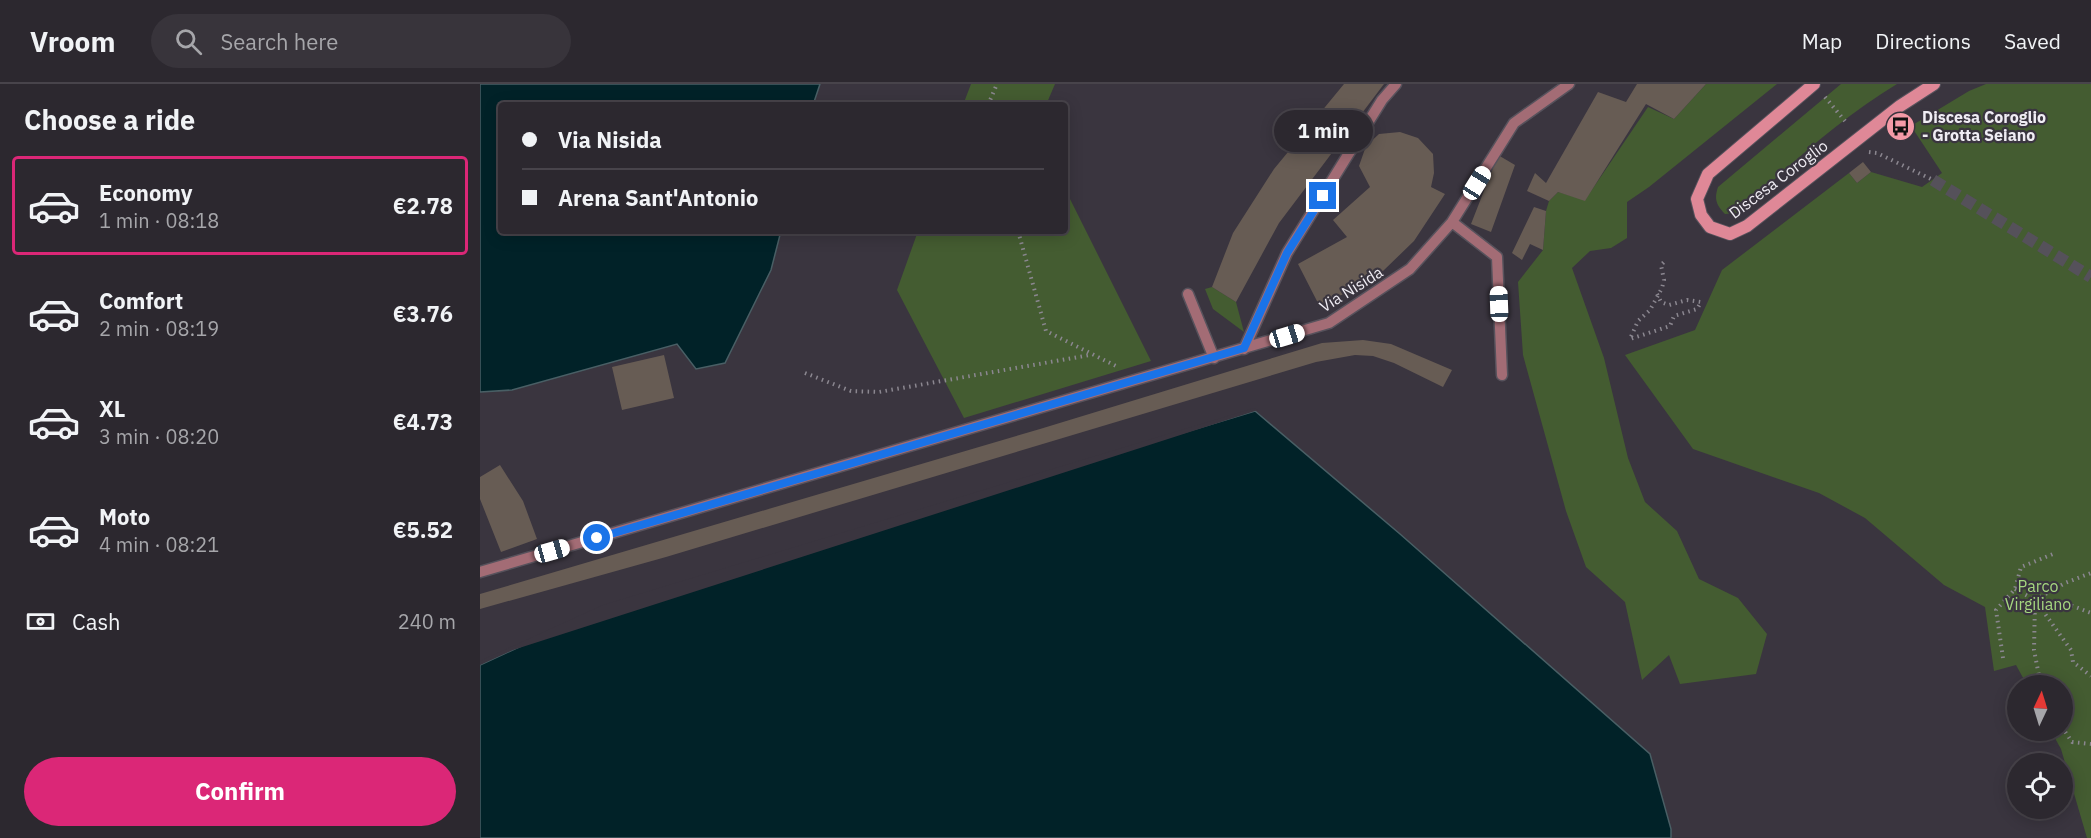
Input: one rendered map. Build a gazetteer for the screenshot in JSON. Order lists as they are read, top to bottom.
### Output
{
  "streets": {
    "street": ["Discesa Coroglio"],
    "lane": ["Via Nisida"]
  },
  "parks": ["Parco Virgiliano"],
  "places": {
    "bus stop": ["Discesa Coroglio - Grotta Seiano"]
  },
  "north": "top",
  "page": {
    "header": "Vroom",
    "search": "Search here",
    "nav": ["Map", "Directions", "Saved"],
    "heading": "Choose a ride",
    "banner": ["Via Nisida", "Arena Sant'Antonio"],
    "bubble": "1 min",
    "list": [
      {
        "name": "Economy",
        "note": "1 min · 08:18",
        "value": "€2.78"
      },
      {
        "name": "Comfort",
        "note": "2 min · 08:19",
        "value": "€3.76"
      },
      {
        "name": "XL",
        "note": "3 min · 08:20",
        "value": "€4.73"
      },
      {
        "name": "Moto",
        "note": "4 min · 08:21",
        "value": "€5.52"
      }
    ],
    "pay": ["Cash", "240 m"],
    "buttons": "Confirm"
  }
}
